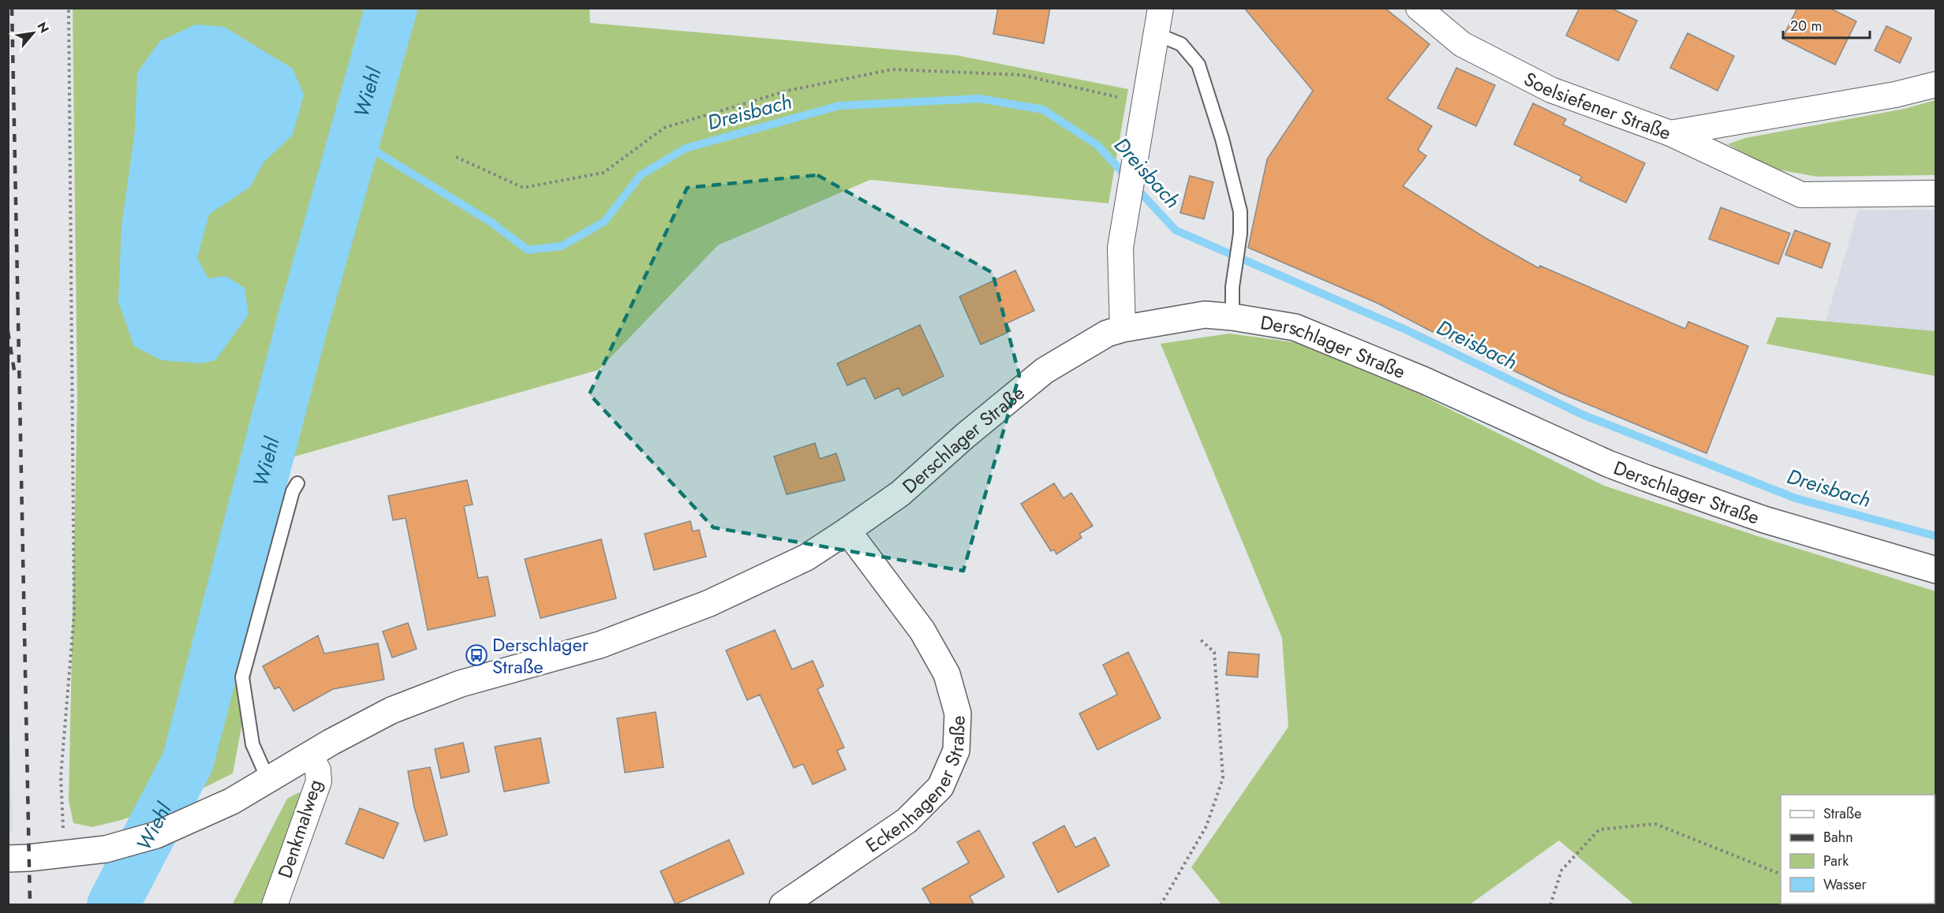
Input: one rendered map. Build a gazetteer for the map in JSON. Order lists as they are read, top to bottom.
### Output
{
  "streets": {
    "main road": ["Derschlager Straße", "Eckenhagener Straße"],
    "street": ["Soelsiefener Straße", "Denkmalweg"]
  },
  "crossings": [
    ["Derschlager Straße", "Eckenhagener Straße"],
    ["Derschlager Straße", "Denkmalweg"]
  ],
  "water": ["Wiehl", "Dreisbach"],
  "places": {
    "bus stop": ["Derschlager Straße"]
  },
  "legend": [
    "Straße",
    "Bahn",
    "Park",
    "Wasser"
  ],
  "scale_bar": "20 m",
  "north": "top right"
}
